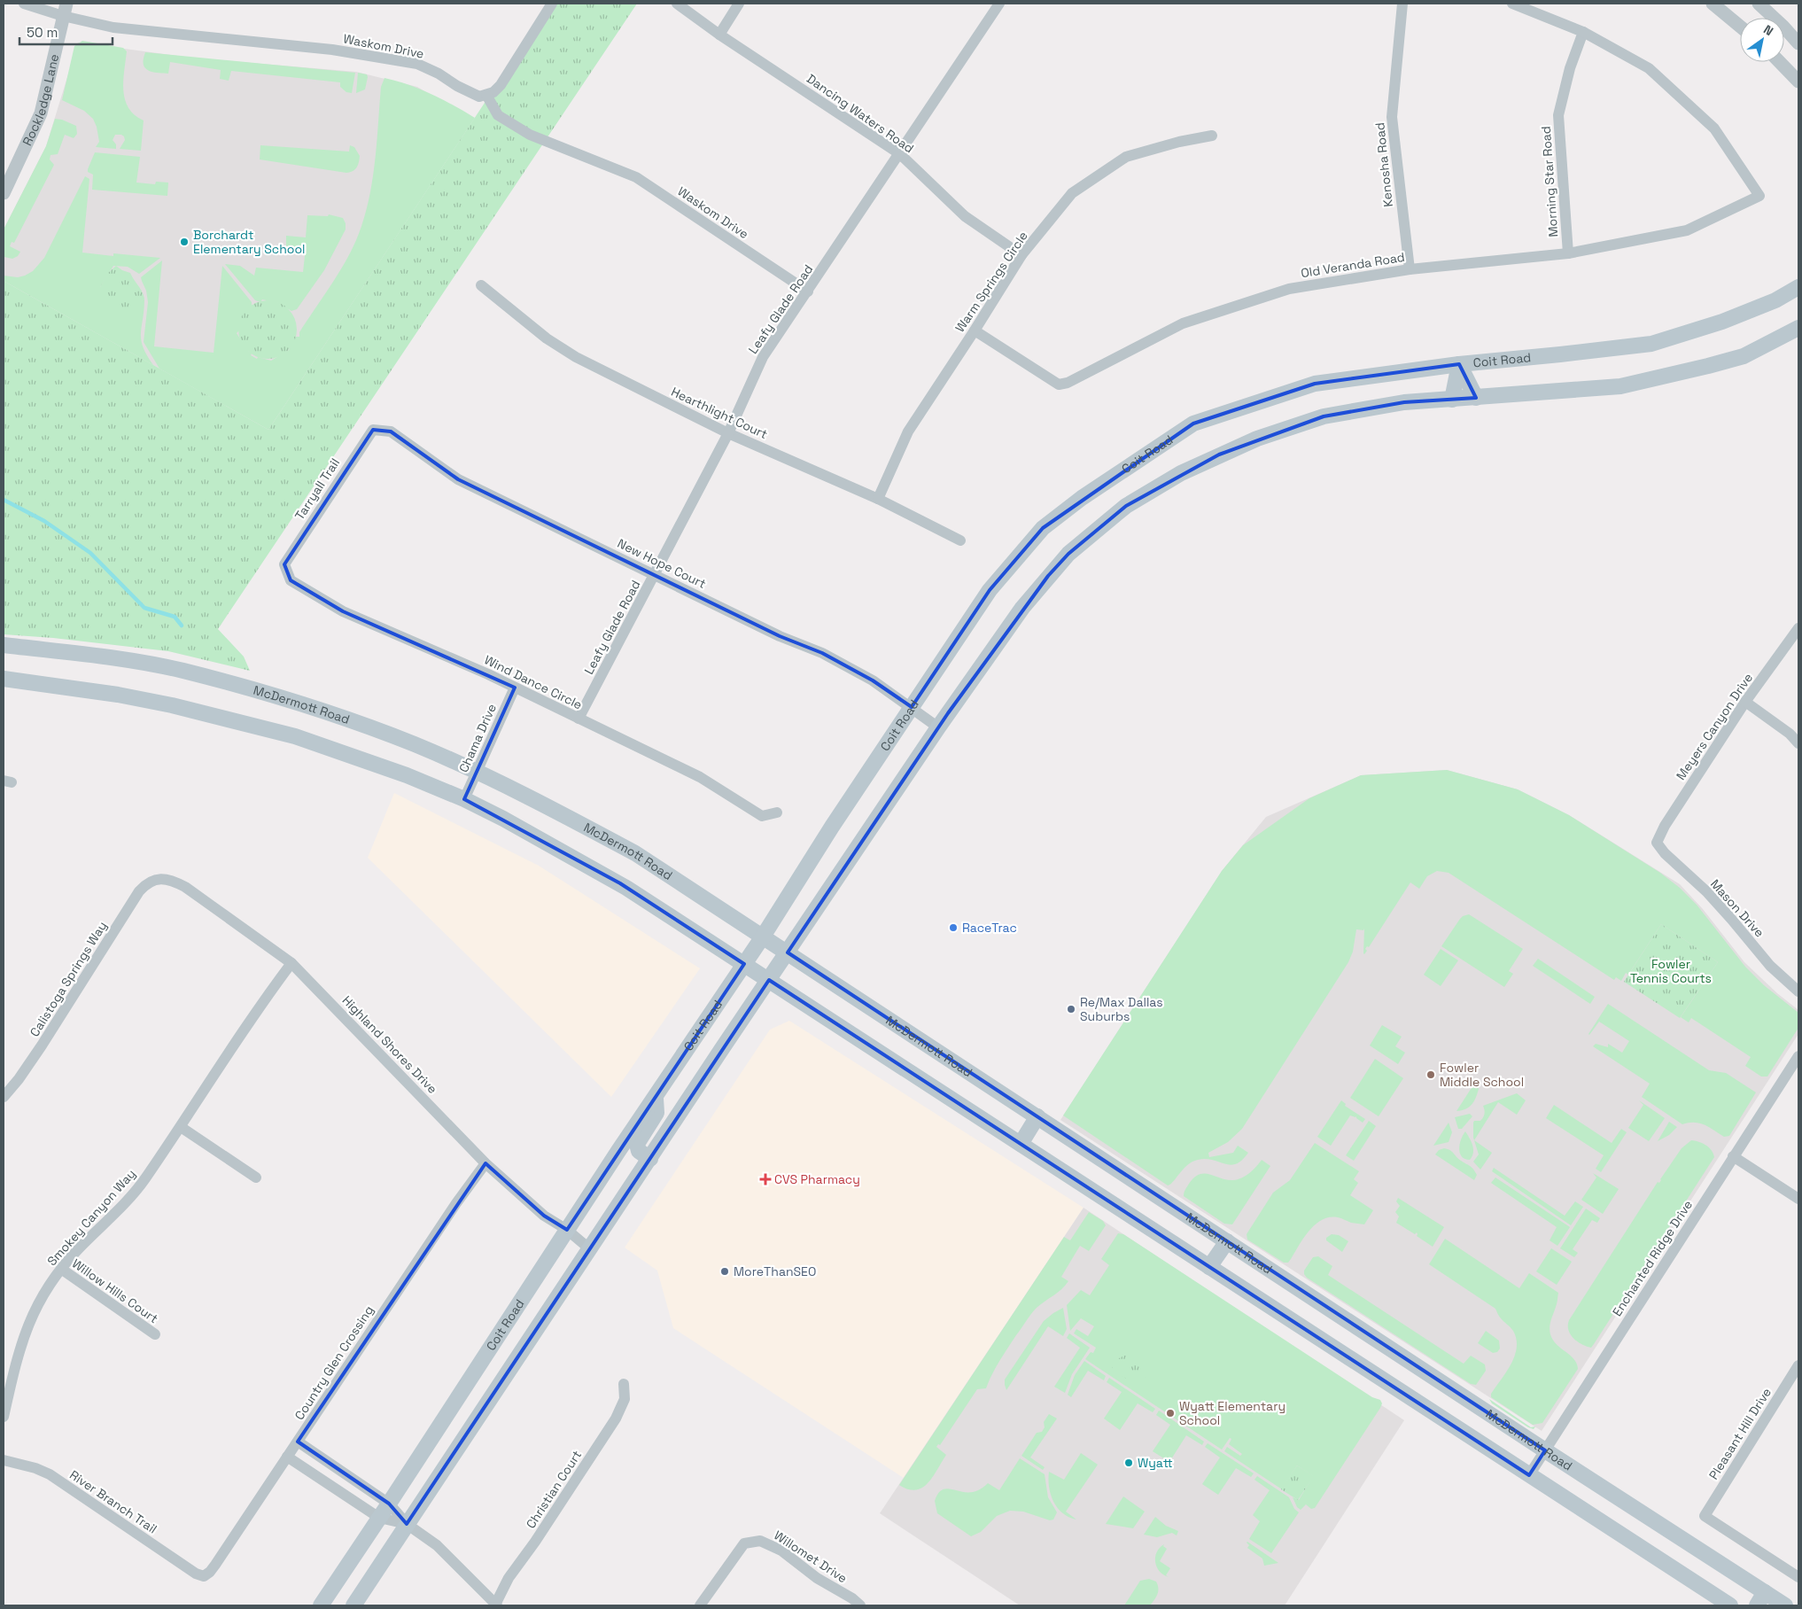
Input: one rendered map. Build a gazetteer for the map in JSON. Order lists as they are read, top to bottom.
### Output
{
  "streets": {
    "main road": ["Coit Road", "McDermott Road"],
    "street": [
      "Waskom Drive",
      "Rockledge Lane",
      "Dancing Waters Road",
      "Kenosha Road",
      "Morning Star Road",
      "Old Veranda Road",
      "Warm Springs Circle",
      "Leafy Glade Road",
      "Hearthlight Court",
      "Tarryall Trail",
      "New Hope Court",
      "Wind Dance Circle",
      "Meyers Canyon Drive",
      "Chama Drive",
      "Mason Drive",
      "Calistoga Springs Way",
      "Highland Shores Drive",
      "Smokey Canyon Way",
      "Enchanted Ridge Drive",
      "Willow Hills Court",
      "Country Glen Crossing",
      "Pleasant Hill Drive",
      "Christian Court",
      "River Branch Trail",
      "Willomet Drive"
    ]
  },
  "crossings": [
    ["Waskom Drive", "Rockledge Lane"],
    ["Waskom Drive", "Leafy Glade Road"],
    ["Dancing Waters Road", "Warm Springs Circle"],
    ["Dancing Waters Road", "Leafy Glade Road"],
    ["Kenosha Road", "Old Veranda Road"],
    ["Morning Star Road", "Old Veranda Road"],
    ["Old Veranda Road", "Warm Springs Circle"],
    ["Warm Springs Circle", "Hearthlight Court"],
    ["Leafy Glade Road", "Hearthlight Court"],
    ["Leafy Glade Road", "New Hope Court"],
    ["Leafy Glade Road", "Wind Dance Circle"],
    ["Coit Road", "New Hope Court"],
    ["Coit Road", "McDermott Road"],
    ["Coit Road", "Highland Shores Drive"],
    ["Tarryall Trail", "New Hope Court"],
    ["Tarryall Trail", "Wind Dance Circle"],
    ["Wind Dance Circle", "Chama Drive"],
    ["McDermott Road", "Chama Drive"],
    ["McDermott Road", "Enchanted Ridge Drive"],
    ["Meyers Canyon Drive", "Mason Drive"],
    ["Calistoga Springs Way", "Highland Shores Drive"],
    ["Highland Shores Drive", "Smokey Canyon Way"],
    ["Highland Shores Drive", "Country Glen Crossing"],
    ["Smokey Canyon Way", "Willow Hills Court"],
    ["Country Glen Crossing", "River Branch Trail"]
  ],
  "parks": ["Fowler Tennis Courts"],
  "places": {
    "other": [
      "Borchardt Elementary School",
      "RaceTrac",
      "Re/Max Dallas Suburbs",
      "Fowler Middle School",
      "MoreThanSEO",
      "Wyatt Elementary School",
      "Wyatt"
    ],
    "health": ["CVS Pharmacy"]
  },
  "scale_bar": "50 m",
  "north": "top right"
}
